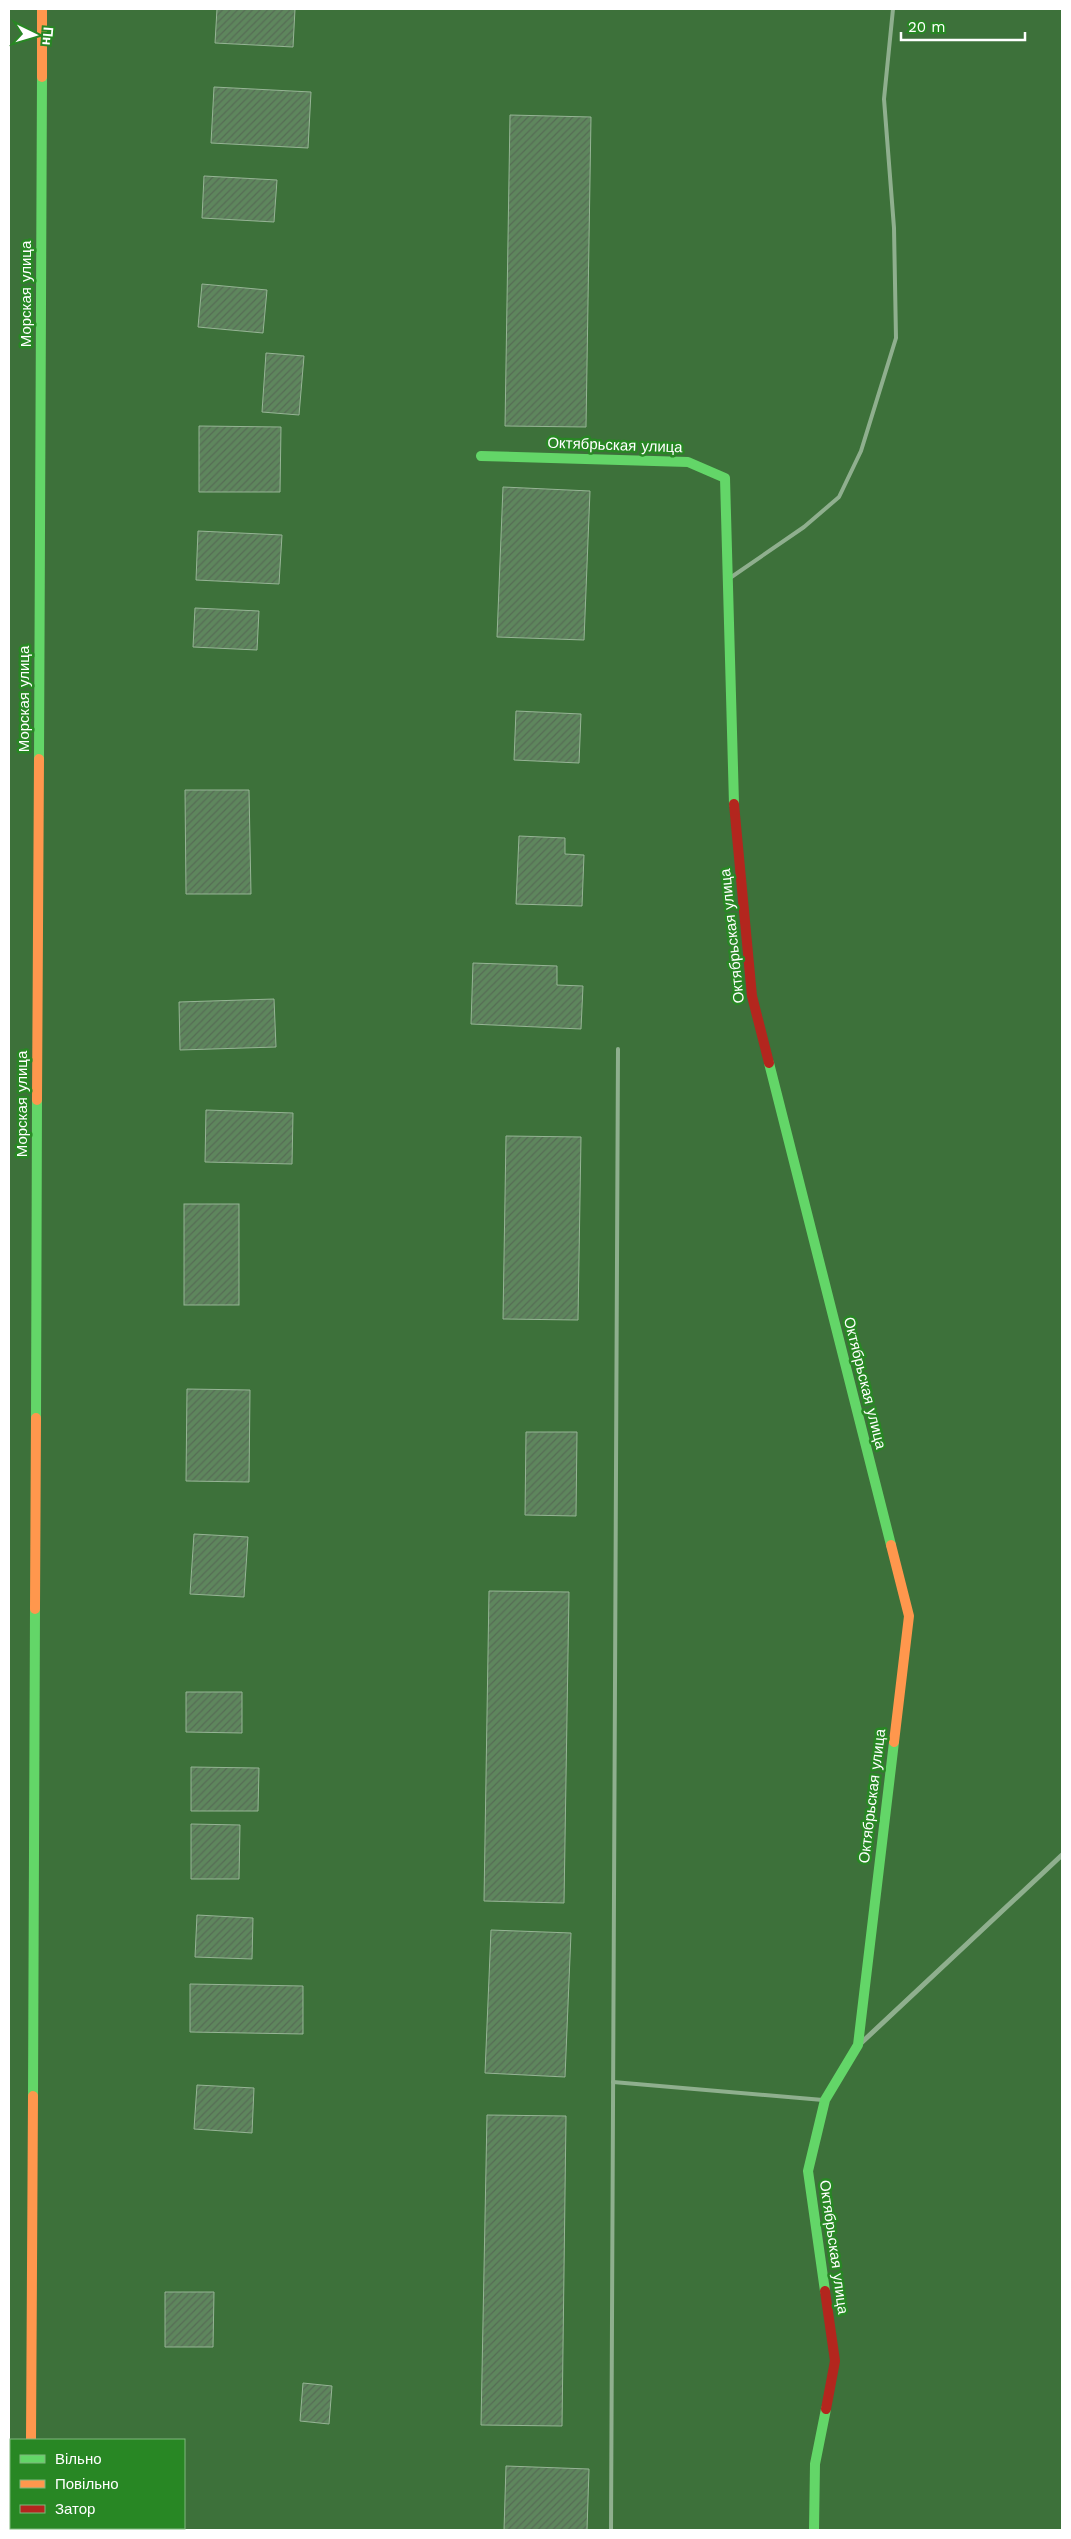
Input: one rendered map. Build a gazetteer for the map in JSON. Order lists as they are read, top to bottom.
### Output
{
  "streets": {
    "main road": ["Морская улица", "Октябрьская улица"]
  },
  "legend": ["Вільно", "Повільно", "Затор"],
  "scale_bar": "20 m",
  "north": "right"
}
